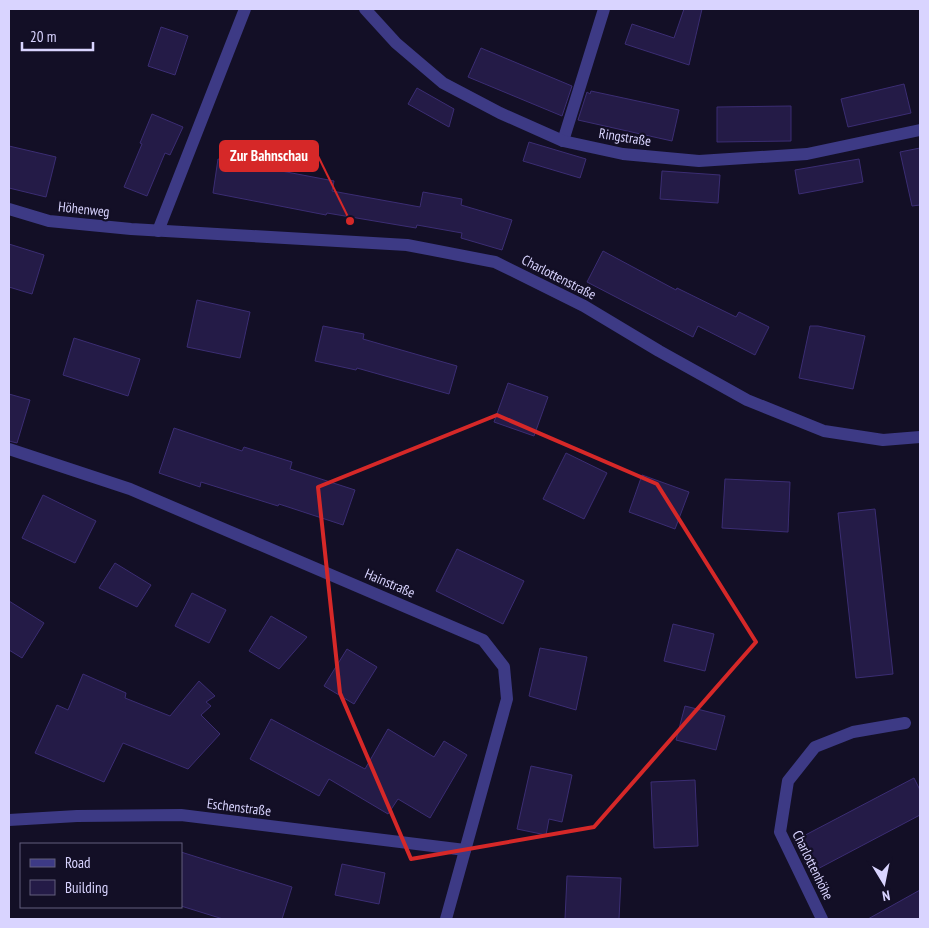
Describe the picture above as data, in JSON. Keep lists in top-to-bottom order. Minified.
{"streets":{"street":["Ringstraße","Höhenweg","Charlottenstraße","Hainstraße","Eschenstraße","Charlottenhöhe"]},"crossings":[["Höhenweg","Charlottenstraße"],["Hainstraße","Eschenstraße"]],"places":["Zur Bahnschau"],"legend":["Road","Building"],"scale_bar":"20 m","north":"bottom"}
